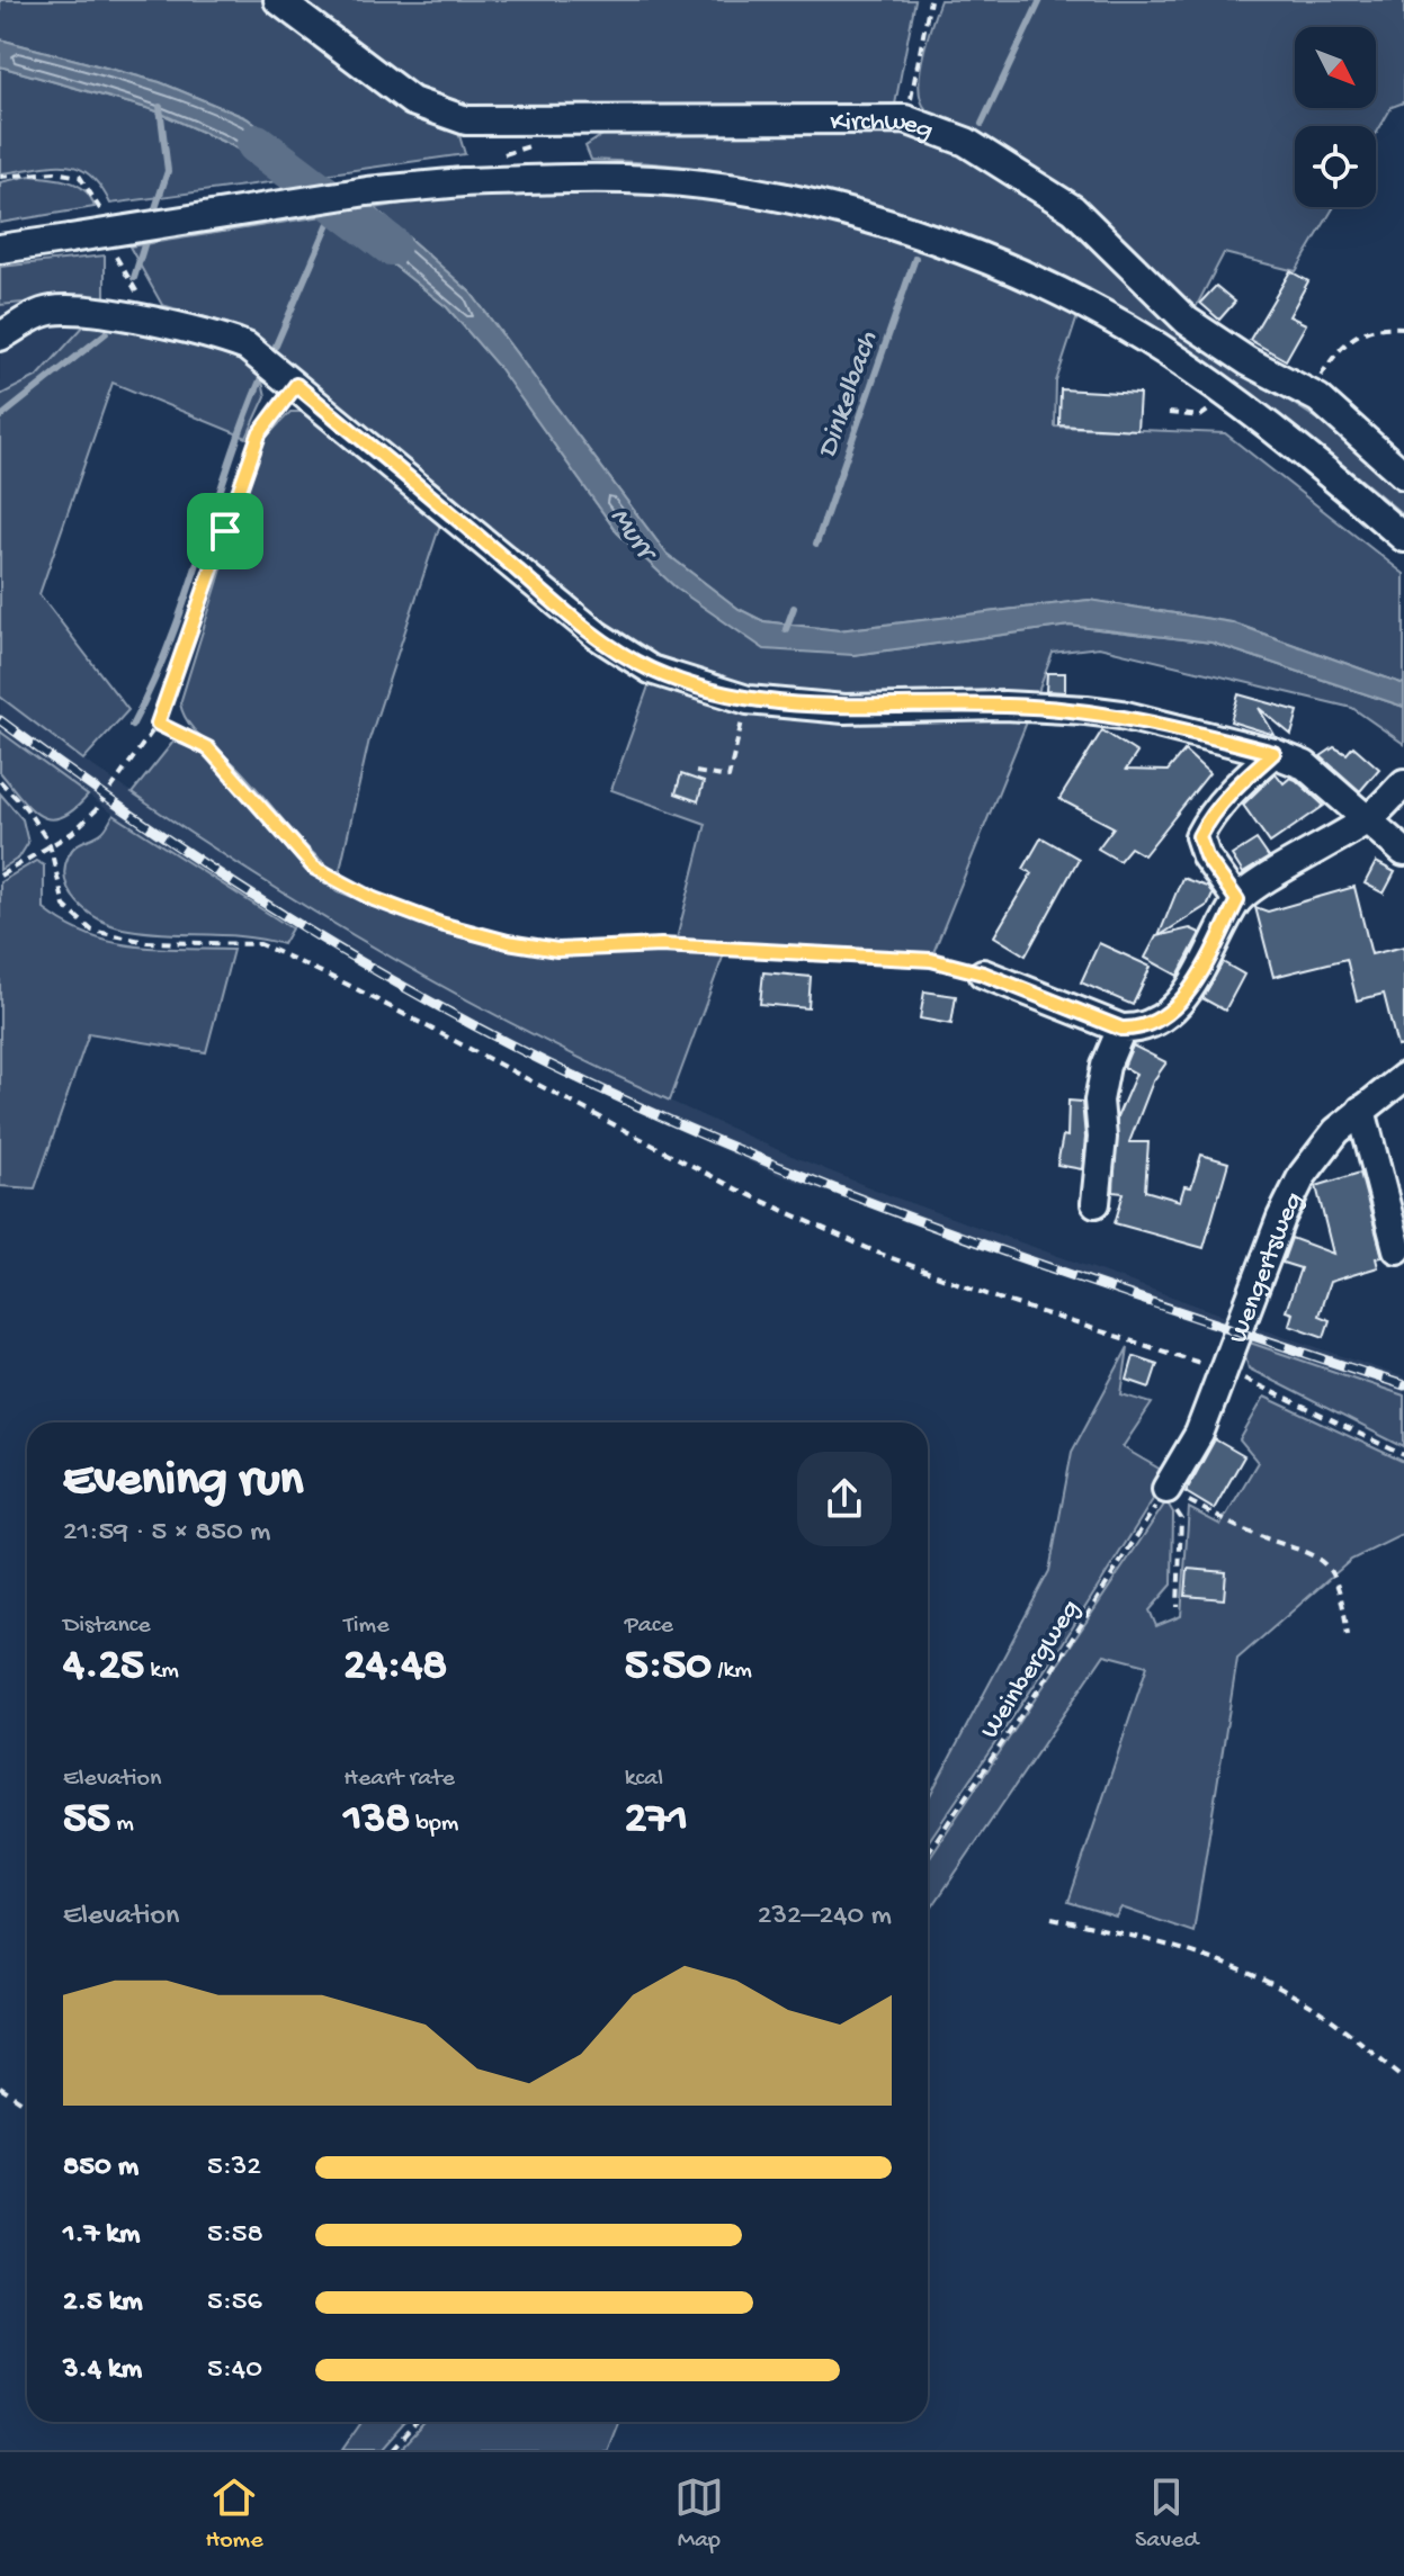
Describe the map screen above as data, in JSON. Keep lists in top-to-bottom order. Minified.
{"streets":{"street":["Kirchweg","Wengertsweg"],"path":["Weinbergweg"]},"crossings":[["Wengertsweg","Weinbergweg"]],"water":["Dinkelbach","Murr"],"north":"bottom right","page":{"heading":["Evening run","21:59 · 5 × 850 m"],"stats":[["Distance","4.25 km"],["Time","24:48"],["Pace","5:50 /km"],["Elevation","55 m"],["Heart rate","138 bpm"],["kcal","271"]],"chart":["Elevation","232–240 m"],"list":[{"name":"850 m","note":"5:32"},{"name":"1.7 km","note":"5:58"},{"name":"2.5 km","note":"5:56"},{"name":"3.4 km","note":"5:40"}],"tabs":["Home","Map","Saved"]}}
